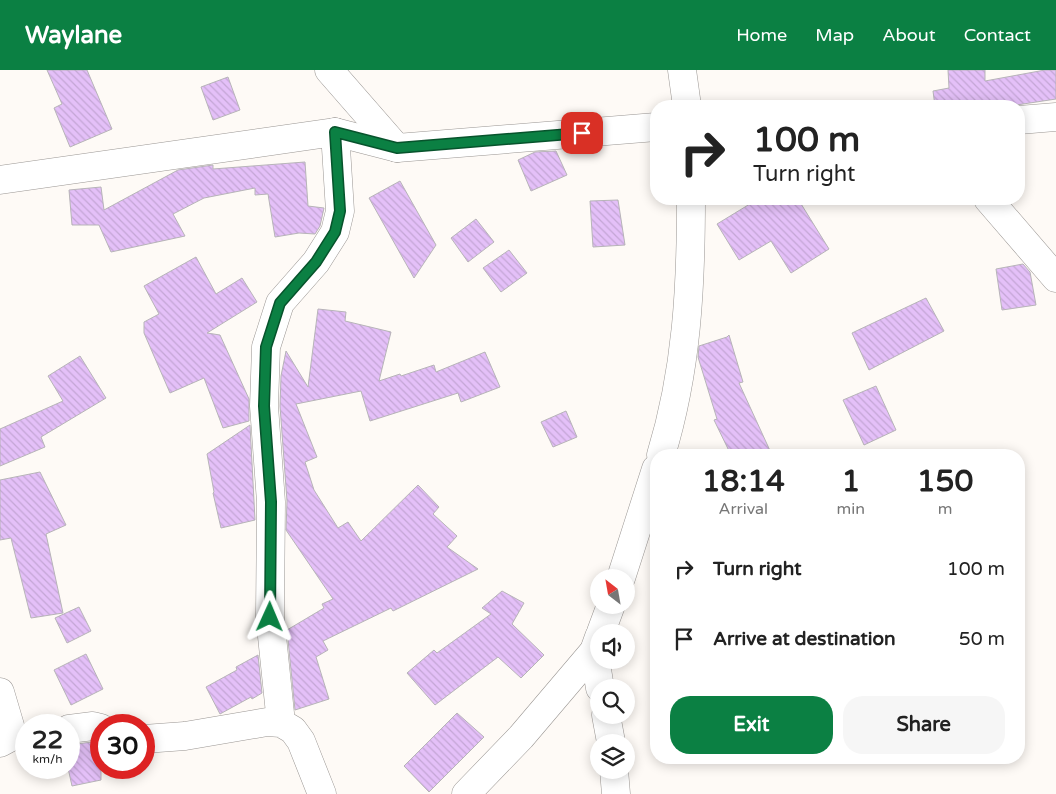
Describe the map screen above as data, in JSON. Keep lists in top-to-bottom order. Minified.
{"north":"top left","page":{"header":"Waylane","nav":["Home","Map","About","Contact"],"turn":["100 m","Turn right"],"eta":["18:14","Arrival","1","min","150","m"],"list":[{"name":"Turn right","value":"100 m"},{"name":"Arrive at destination","value":"50 m"}],"buttons":["Exit","Share"],"speed":"22 km/h","limit":"30"}}
